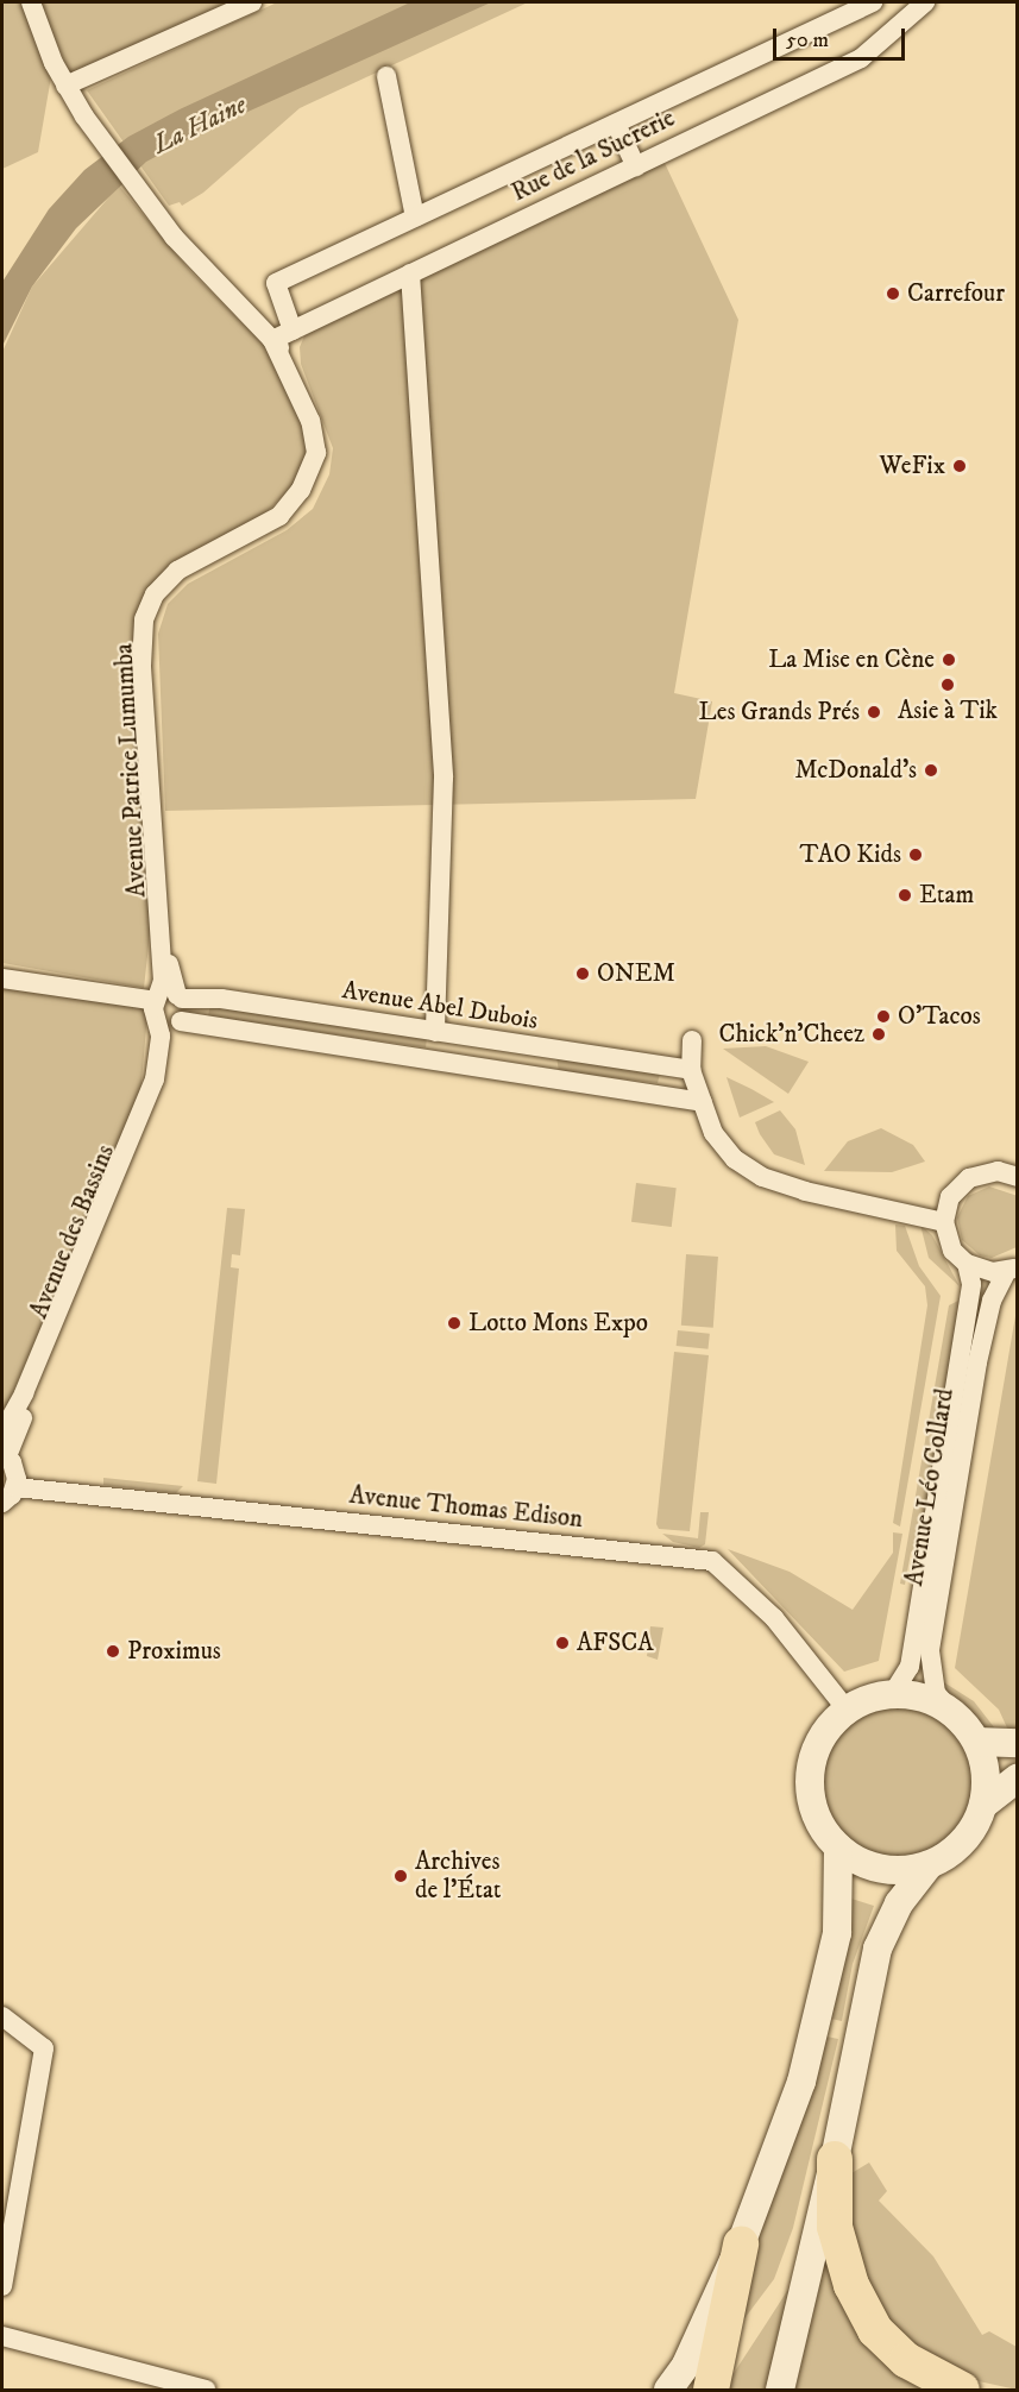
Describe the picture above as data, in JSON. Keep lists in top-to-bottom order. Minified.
{"streets":{"street":["Rue de la Sucrerie","Avenue Patrice Lumumba","Avenue Abel Dubois","Avenue des Bassins","Avenue Léo Collard","Avenue Thomas Edison"]},"crossings":[["Rue de la Sucrerie","Avenue Patrice Lumumba"],["Avenue Patrice Lumumba","Avenue Abel Dubois"],["Avenue Patrice Lumumba","Avenue des Bassins"],["Avenue Abel Dubois","Avenue des Bassins"],["Avenue des Bassins","Avenue Thomas Edison"],["Avenue Léo Collard","Avenue Thomas Edison"]],"water":["La Haine"],"places":["Carrefour","WeFix","La Mise en Cène","Asie à Tik","Les Grands Prés","McDonald's","TAO Kids","Etam","ONEM","O'Tacos","Chick'n'Cheez","Lotto Mons Expo","AFSCA","Proximus","Archives de l'État"],"scale_bar":"50 m"}
